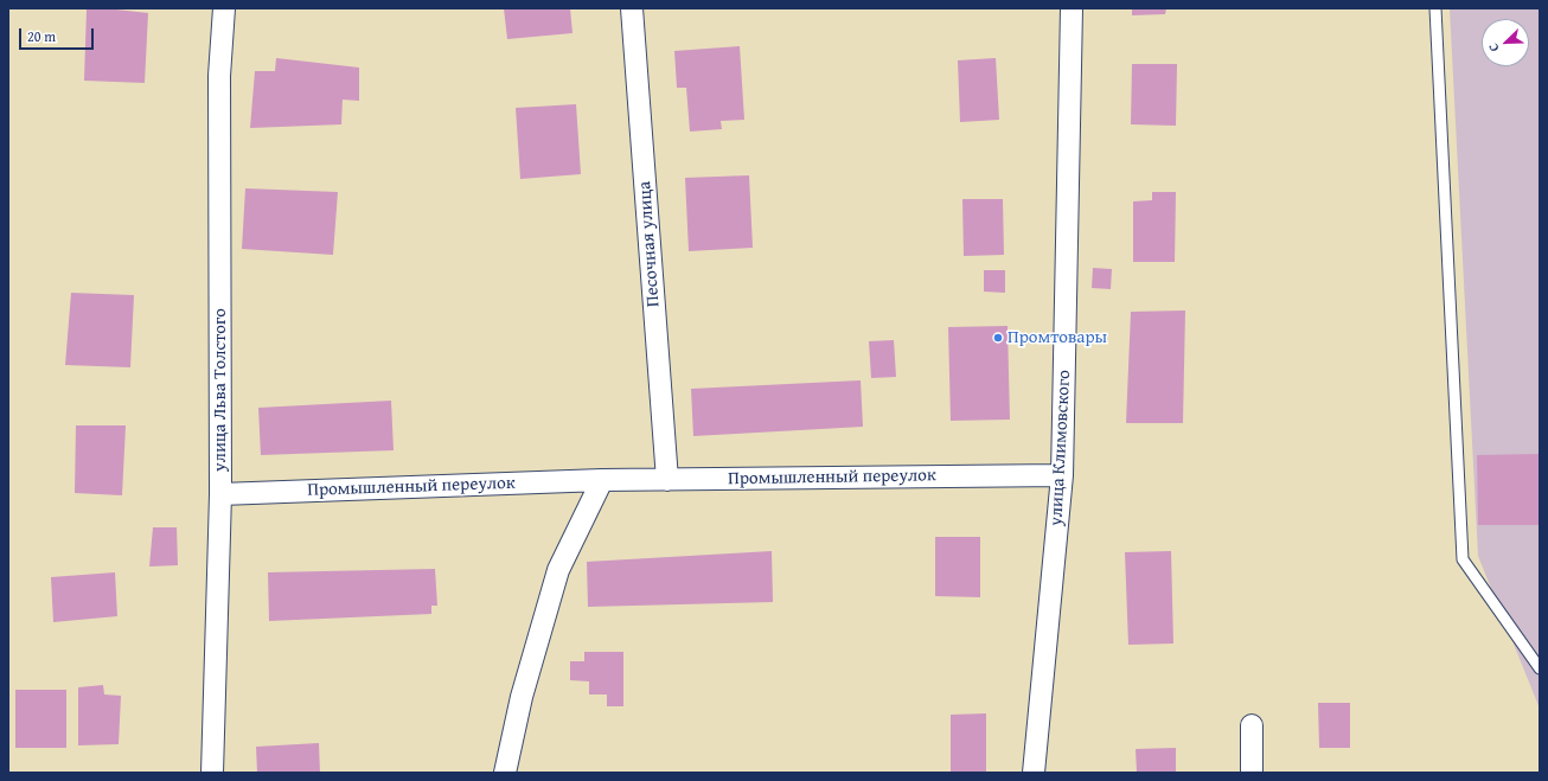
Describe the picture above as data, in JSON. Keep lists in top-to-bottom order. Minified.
{"streets":{"street":["Песочная улица","улица Льва Толстого","улица Климовского","Промышленный переулок"]},"crossings":[["Песочная улица","Промышленный переулок"],["улица Льва Толстого","Промышленный переулок"],["улица Климовского","Промышленный переулок"]],"places":["Промтовары"],"scale_bar":"20 m","north":"bottom left"}
